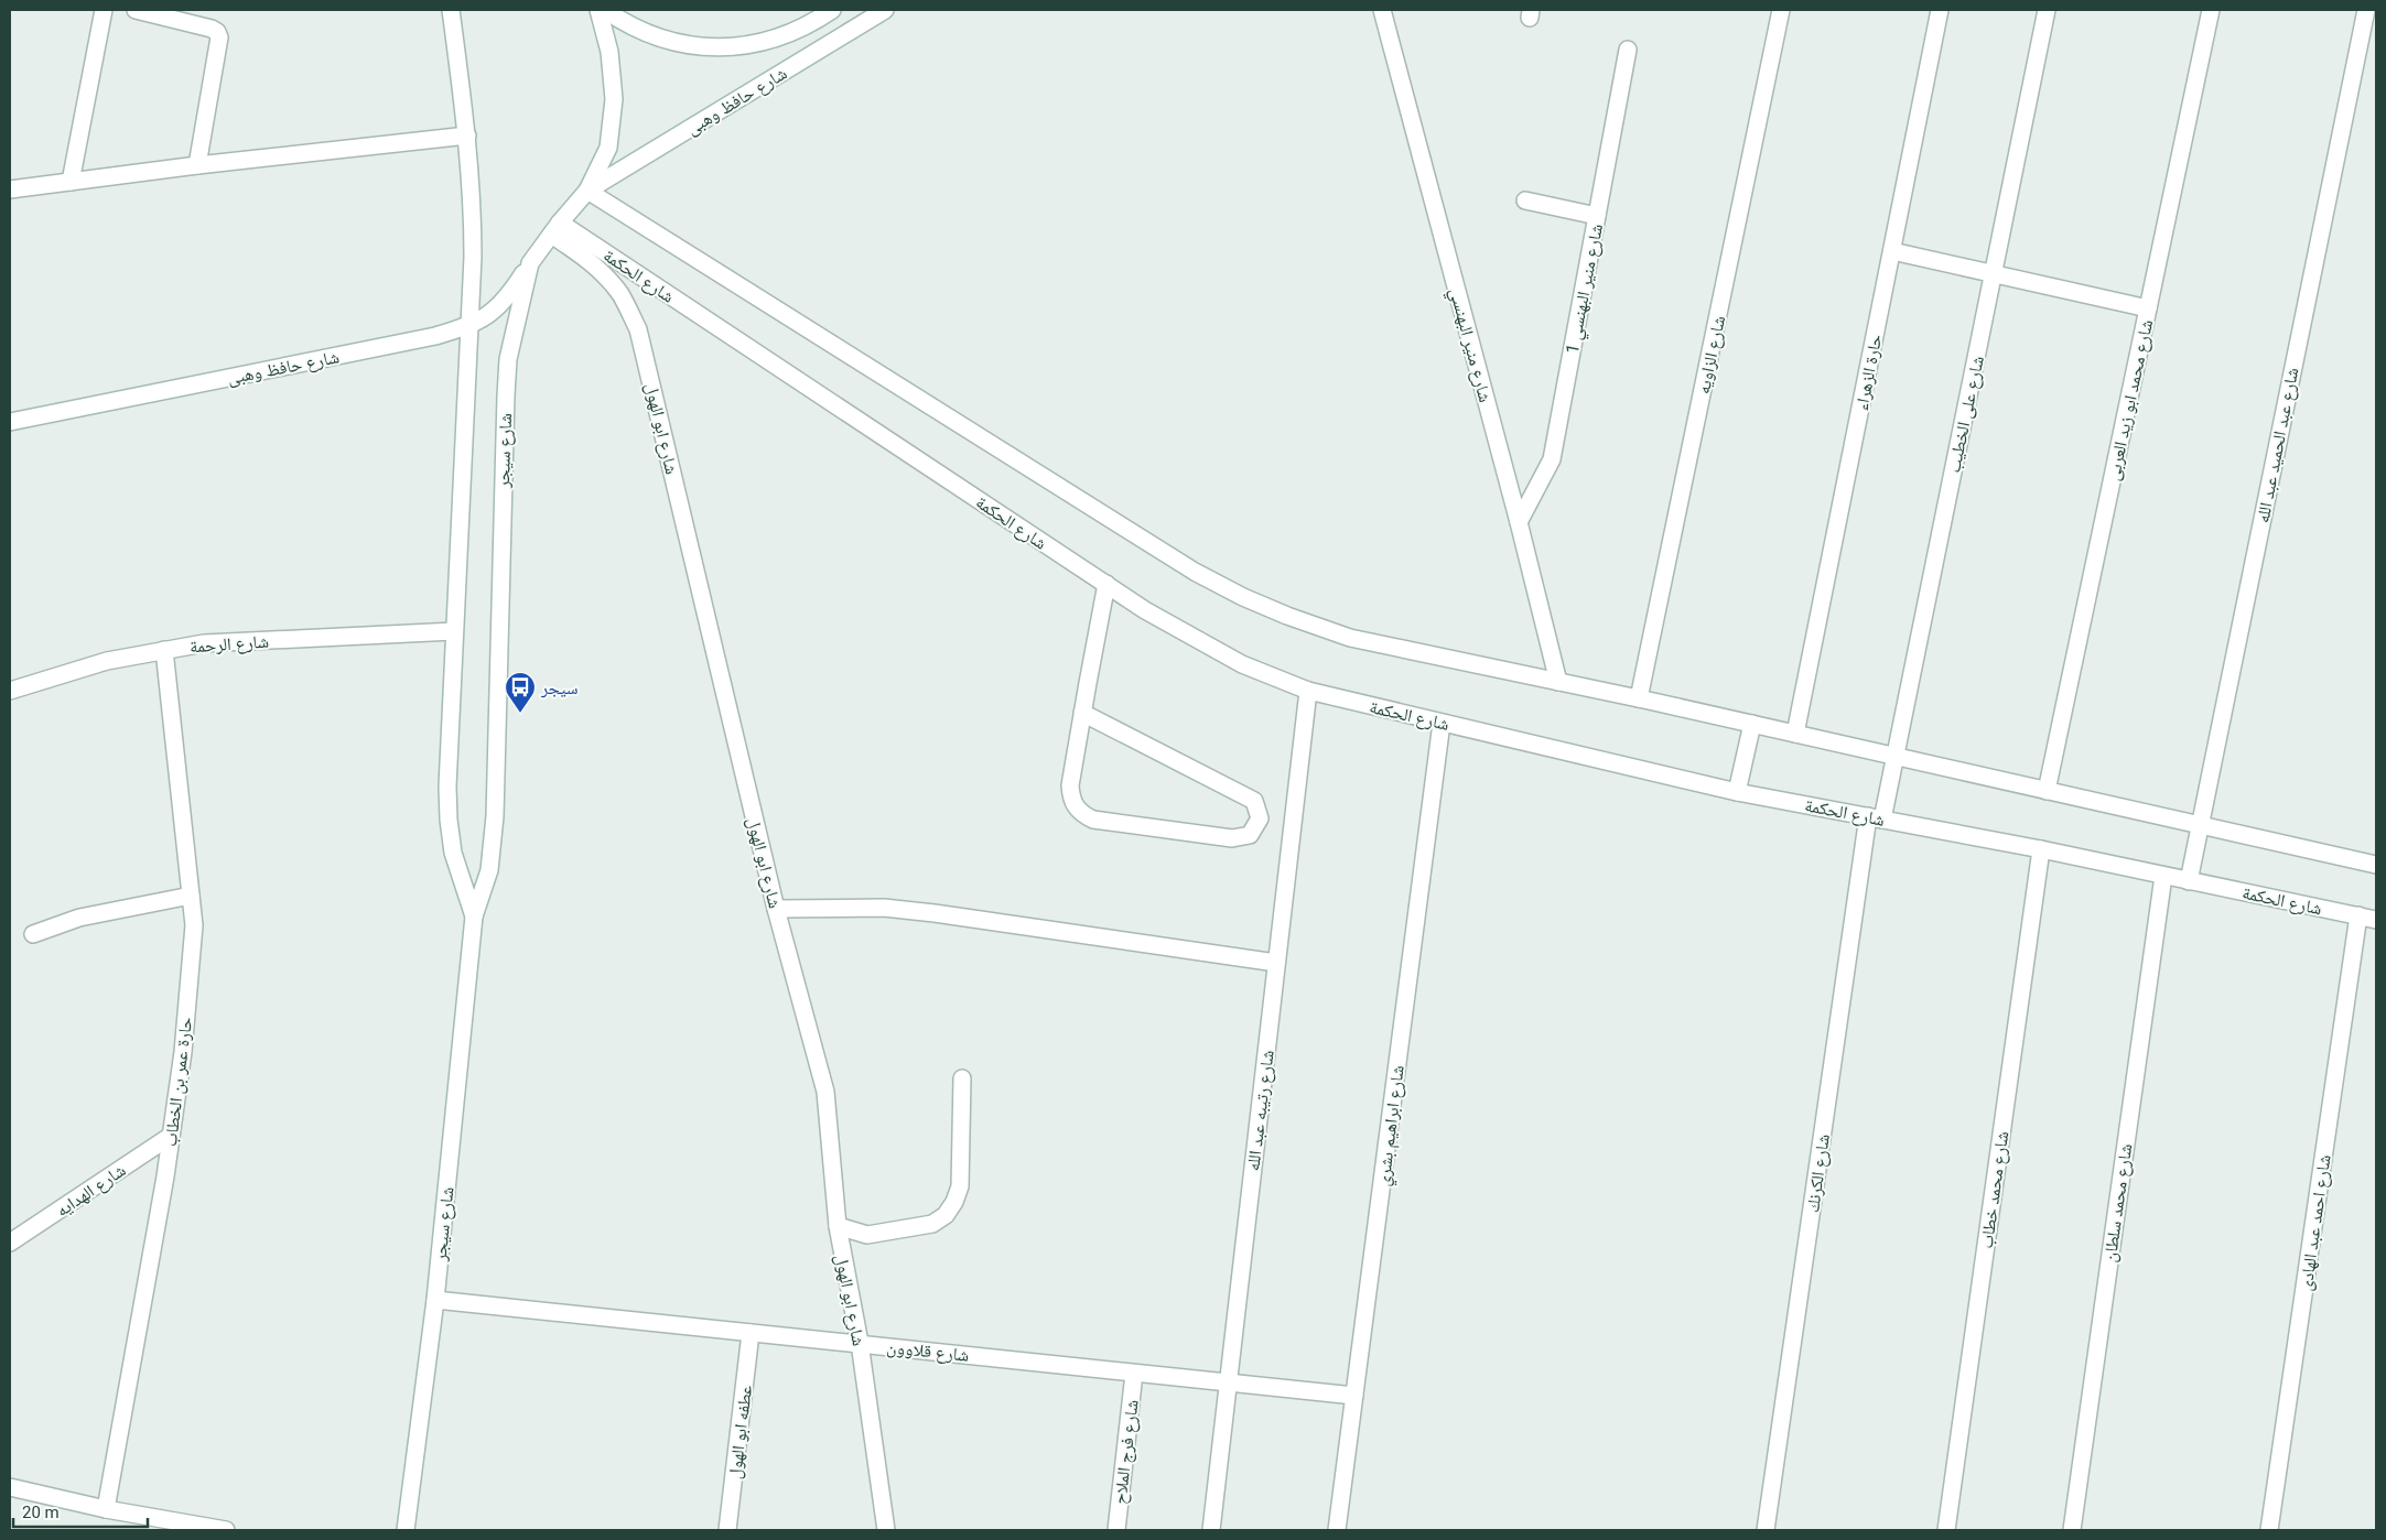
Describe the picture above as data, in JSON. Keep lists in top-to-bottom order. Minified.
{"streets":{"street":["شارع حافظ وهبى","شارع الحكمة","شارع منير البهنسي 1","شارع منير البهنسي","شارع الزاويه","حارة الزهراء","شارع محمد ابو زيد العربى","شارع على الخطيب","شارع ابو الهول","شارع عبد الحميد عبد الله","شارع سيجر","شارع الرحمة","حارة عمر بن الخطاب","شارع رتيبه عبد الله","شارع ابراهيم بشري","شارع الكرنك","شارع الهدايه","شارع محمد خطاب","شارع محمد سلطان","شارع احمد عبد الهادى","شارع قلاوون","عطفه ابو الهول","شارع فرج الملاح"]},"crossings":[["شارع حافظ وهبى","شارع سيجر"],["شارع الحكمة","شارع على الخطيب"],["شارع الحكمة","شارع ابو الهول"],["شارع الحكمة","شارع عبد الحميد عبد الله"],["شارع الحكمة","شارع سيجر"],["شارع الحكمة","شارع رتيبه عبد الله"],["شارع الحكمة","شارع ابراهيم بشري"],["شارع الحكمة","شارع الكرنك"],["شارع الحكمة","شارع محمد خطاب"],["شارع الحكمة","شارع محمد سلطان"],["شارع الحكمة","شارع احمد عبد الهادى"],["شارع منير البهنسي 1","شارع منير البهنسي"],["شارع على الخطيب","شارع الكرنك"],["شارع ابو الهول","شارع سيجر"],["شارع ابو الهول","شارع قلاوون"],["شارع سيجر","شارع الرحمة"],["شارع سيجر","شارع قلاوون"],["شارع الرحمة","حارة عمر بن الخطاب"],["حارة عمر بن الخطاب","شارع الهدايه"],["شارع رتيبه عبد الله","شارع قلاوون"],["شارع ابراهيم بشري","شارع قلاوون"],["شارع قلاوون","عطفه ابو الهول"],["شارع قلاوون","شارع فرج الملاح"]],"places":{"bus stop":["سيجر"]},"scale_bar":"20 m"}
